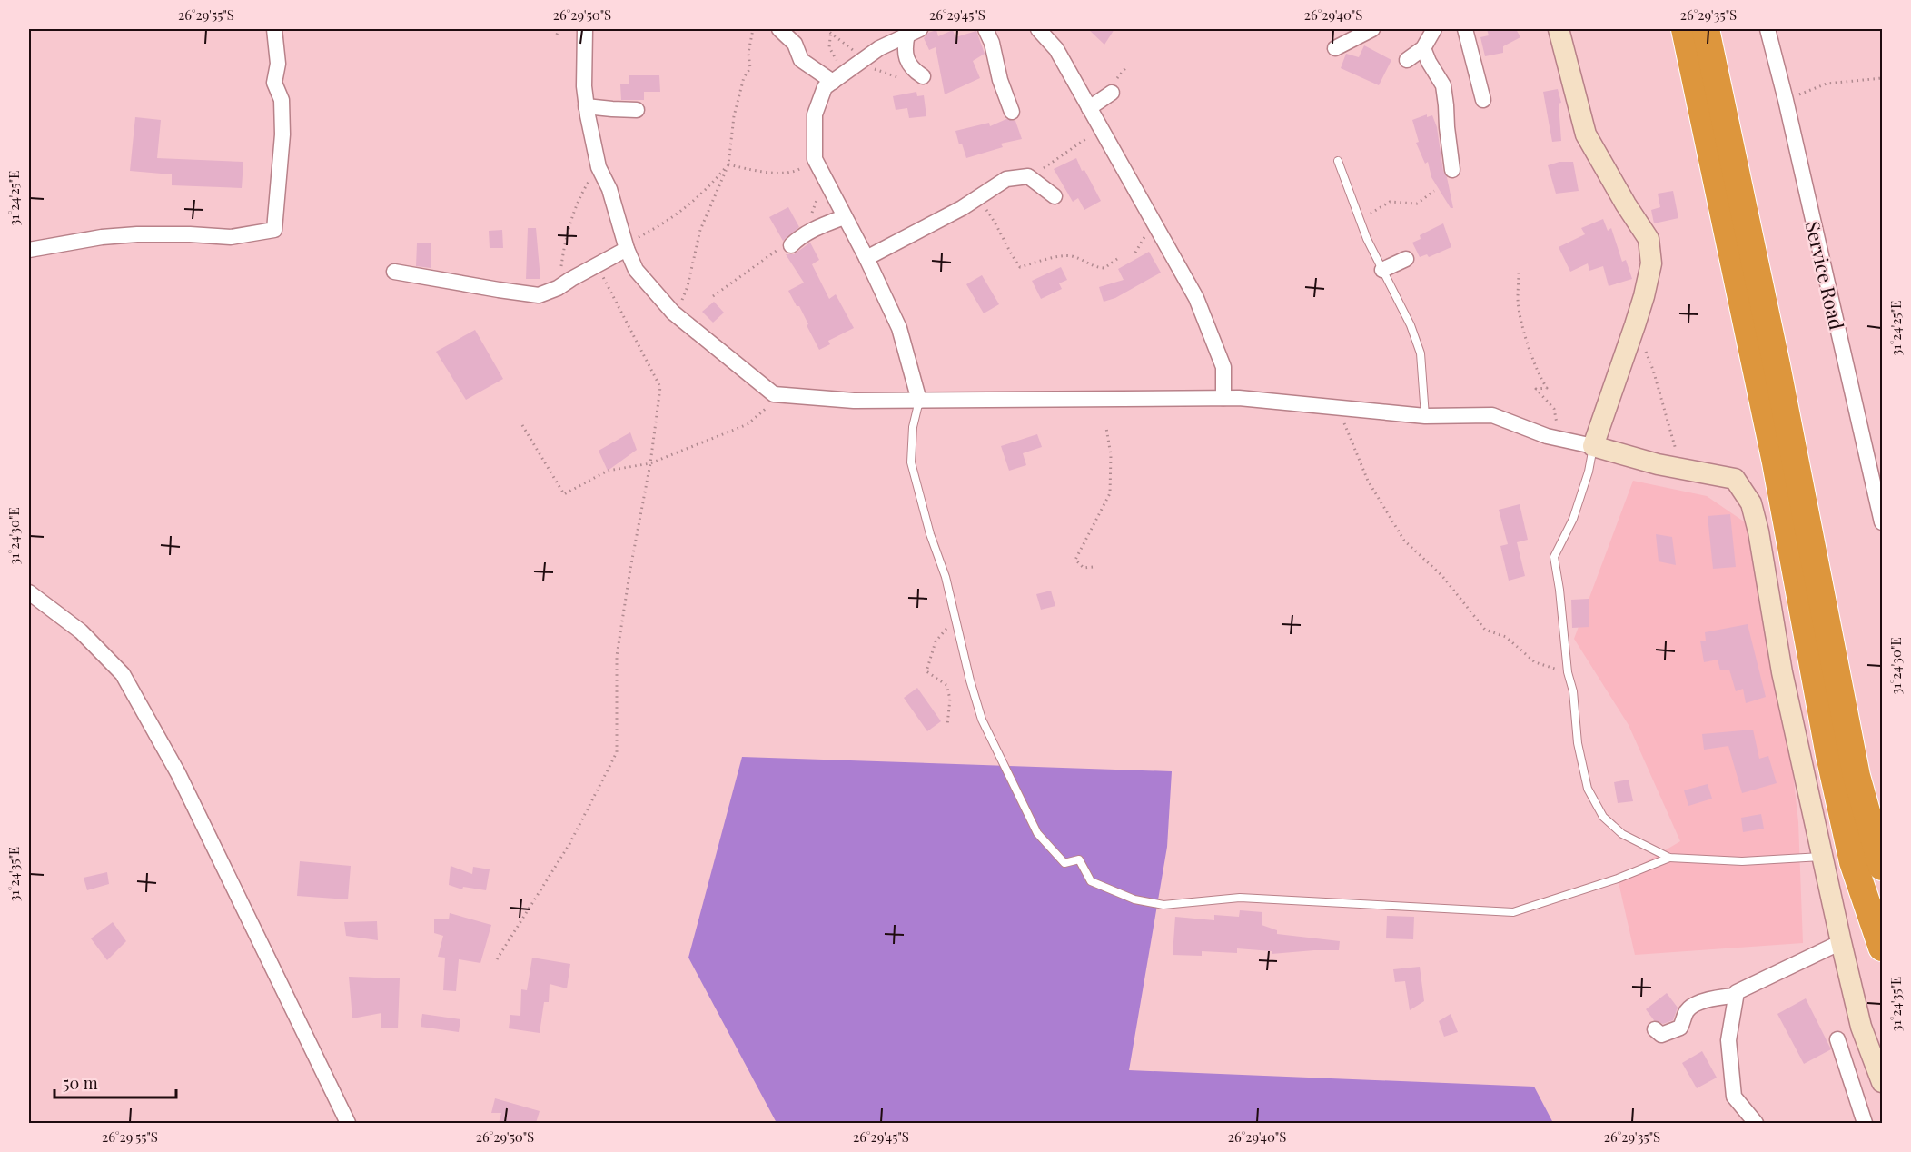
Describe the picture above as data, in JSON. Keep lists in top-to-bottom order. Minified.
{"streets":{"street":["Service Road"]},"scale_bar":"50 m","coordinates":["26°29'55\"S","26°29'50\"S","26°29'45\"S","26°29'40\"S","26°29'35\"S","31°24'25\"E","31°24'30\"E","31°24'35\"E"]}
